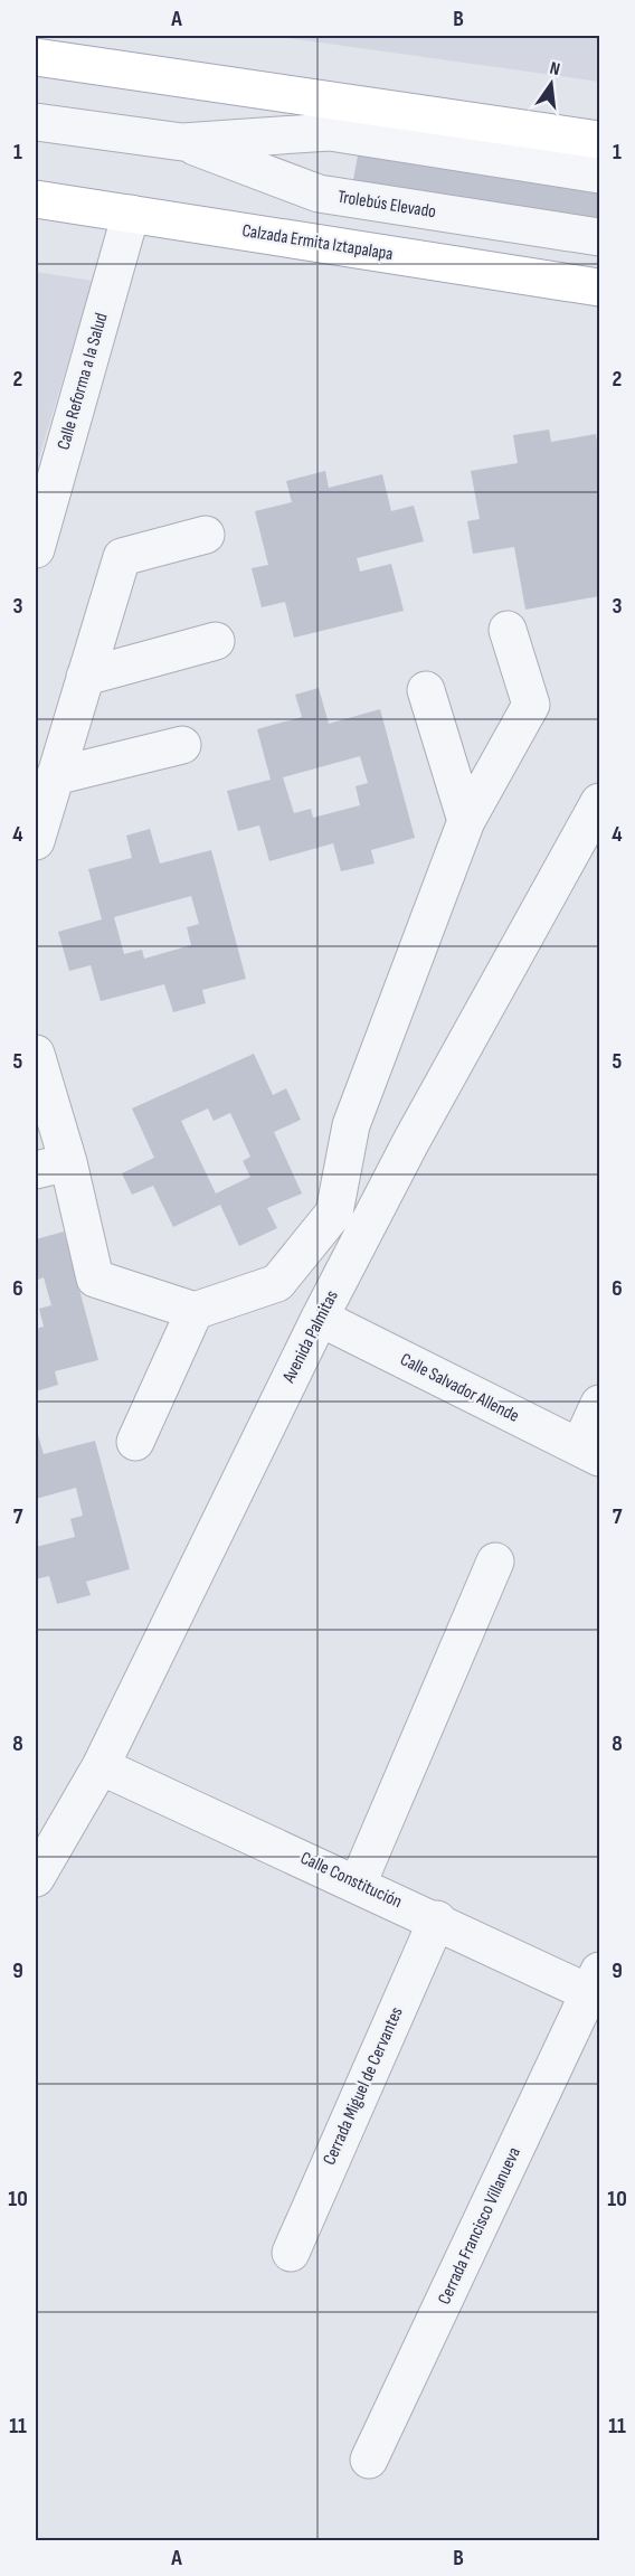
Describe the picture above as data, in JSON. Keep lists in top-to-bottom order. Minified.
{"streets":{"main road":["Calzada Ermita Iztapalapa"],"street":["Trolebús Elevado","Calle Reforma a la Salud","Avenida Palmitas","Calle Salvador Allende","Calle Constitución","Cerrada Miguel de Cervantes","Cerrada Francisco Villanueva"]},"crossings":[["Calzada Ermita Iztapalapa","Calle Reforma a la Salud"],["Avenida Palmitas","Calle Salvador Allende"],["Avenida Palmitas","Calle Constitución"],["Calle Constitución","Cerrada Miguel de Cervantes"],["Calle Constitución","Cerrada Francisco Villanueva"]],"north":"top","grid":{"columns":["A","B"],"rows":["1","2","3","4","5","6","7","8","9","10","11"]}}
